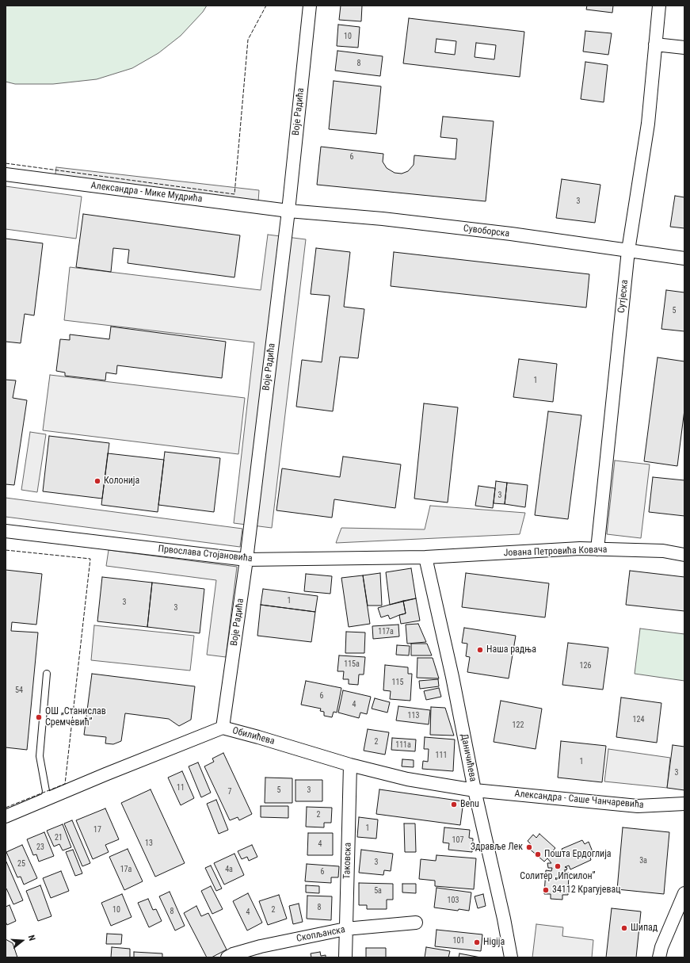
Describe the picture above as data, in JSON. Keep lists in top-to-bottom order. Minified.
{"streets":{"street":["Воје Радића","Александра - Мике Мудрића","Сувоборска","Сутјеска","Јована Петровића Ковача","Првослава Стојановића","Обилићева","Даничићева","Александра - Саше Чанчаревића","Таковска","Скопљанска"]},"crossings":[["Воје Радића","Александра - Мике Мудрића"],["Воје Радића","Сувоборска"],["Воје Радића","Првослава Стојановића"],["Воје Радића","Обилићева"],["Александра - Мике Мудрића","Сувоборска"],["Сувоборска","Сутјеска"],["Сутјеска","Јована Петровића Ковача"],["Јована Петровића Ковача","Првослава Стојановића"],["Јована Петровића Ковача","Даничићева"],["Првослава Стојановића","Даничићева"],["Обилићева","Даничићева"],["Обилићева","Александра - Саше Чанчаревића"],["Обилићева","Таковска"],["Даничићева","Александра - Саше Чанчаревића"],["Таковска","Скопљанска"]],"places":["Колонија","Наша радња","ОШ „Станислав Сремчевић”","Benu","Здравље Лек","Пошта Ердоглија","Солитер „Ипсилон”","34112 Крагујевац","Шипад","Higija"],"house_numbers":["10","8","6","3","5","1","3","1","3","3","117a","115a","126","115","54","6","4","113","124","122","2","111a","111","1","3","11","5","3","7","2","1","17","21","107","13","4","23","3a","3","25","17a","4a","6","5a","103","8","10","2","8","4","101"],"north":"right"}
